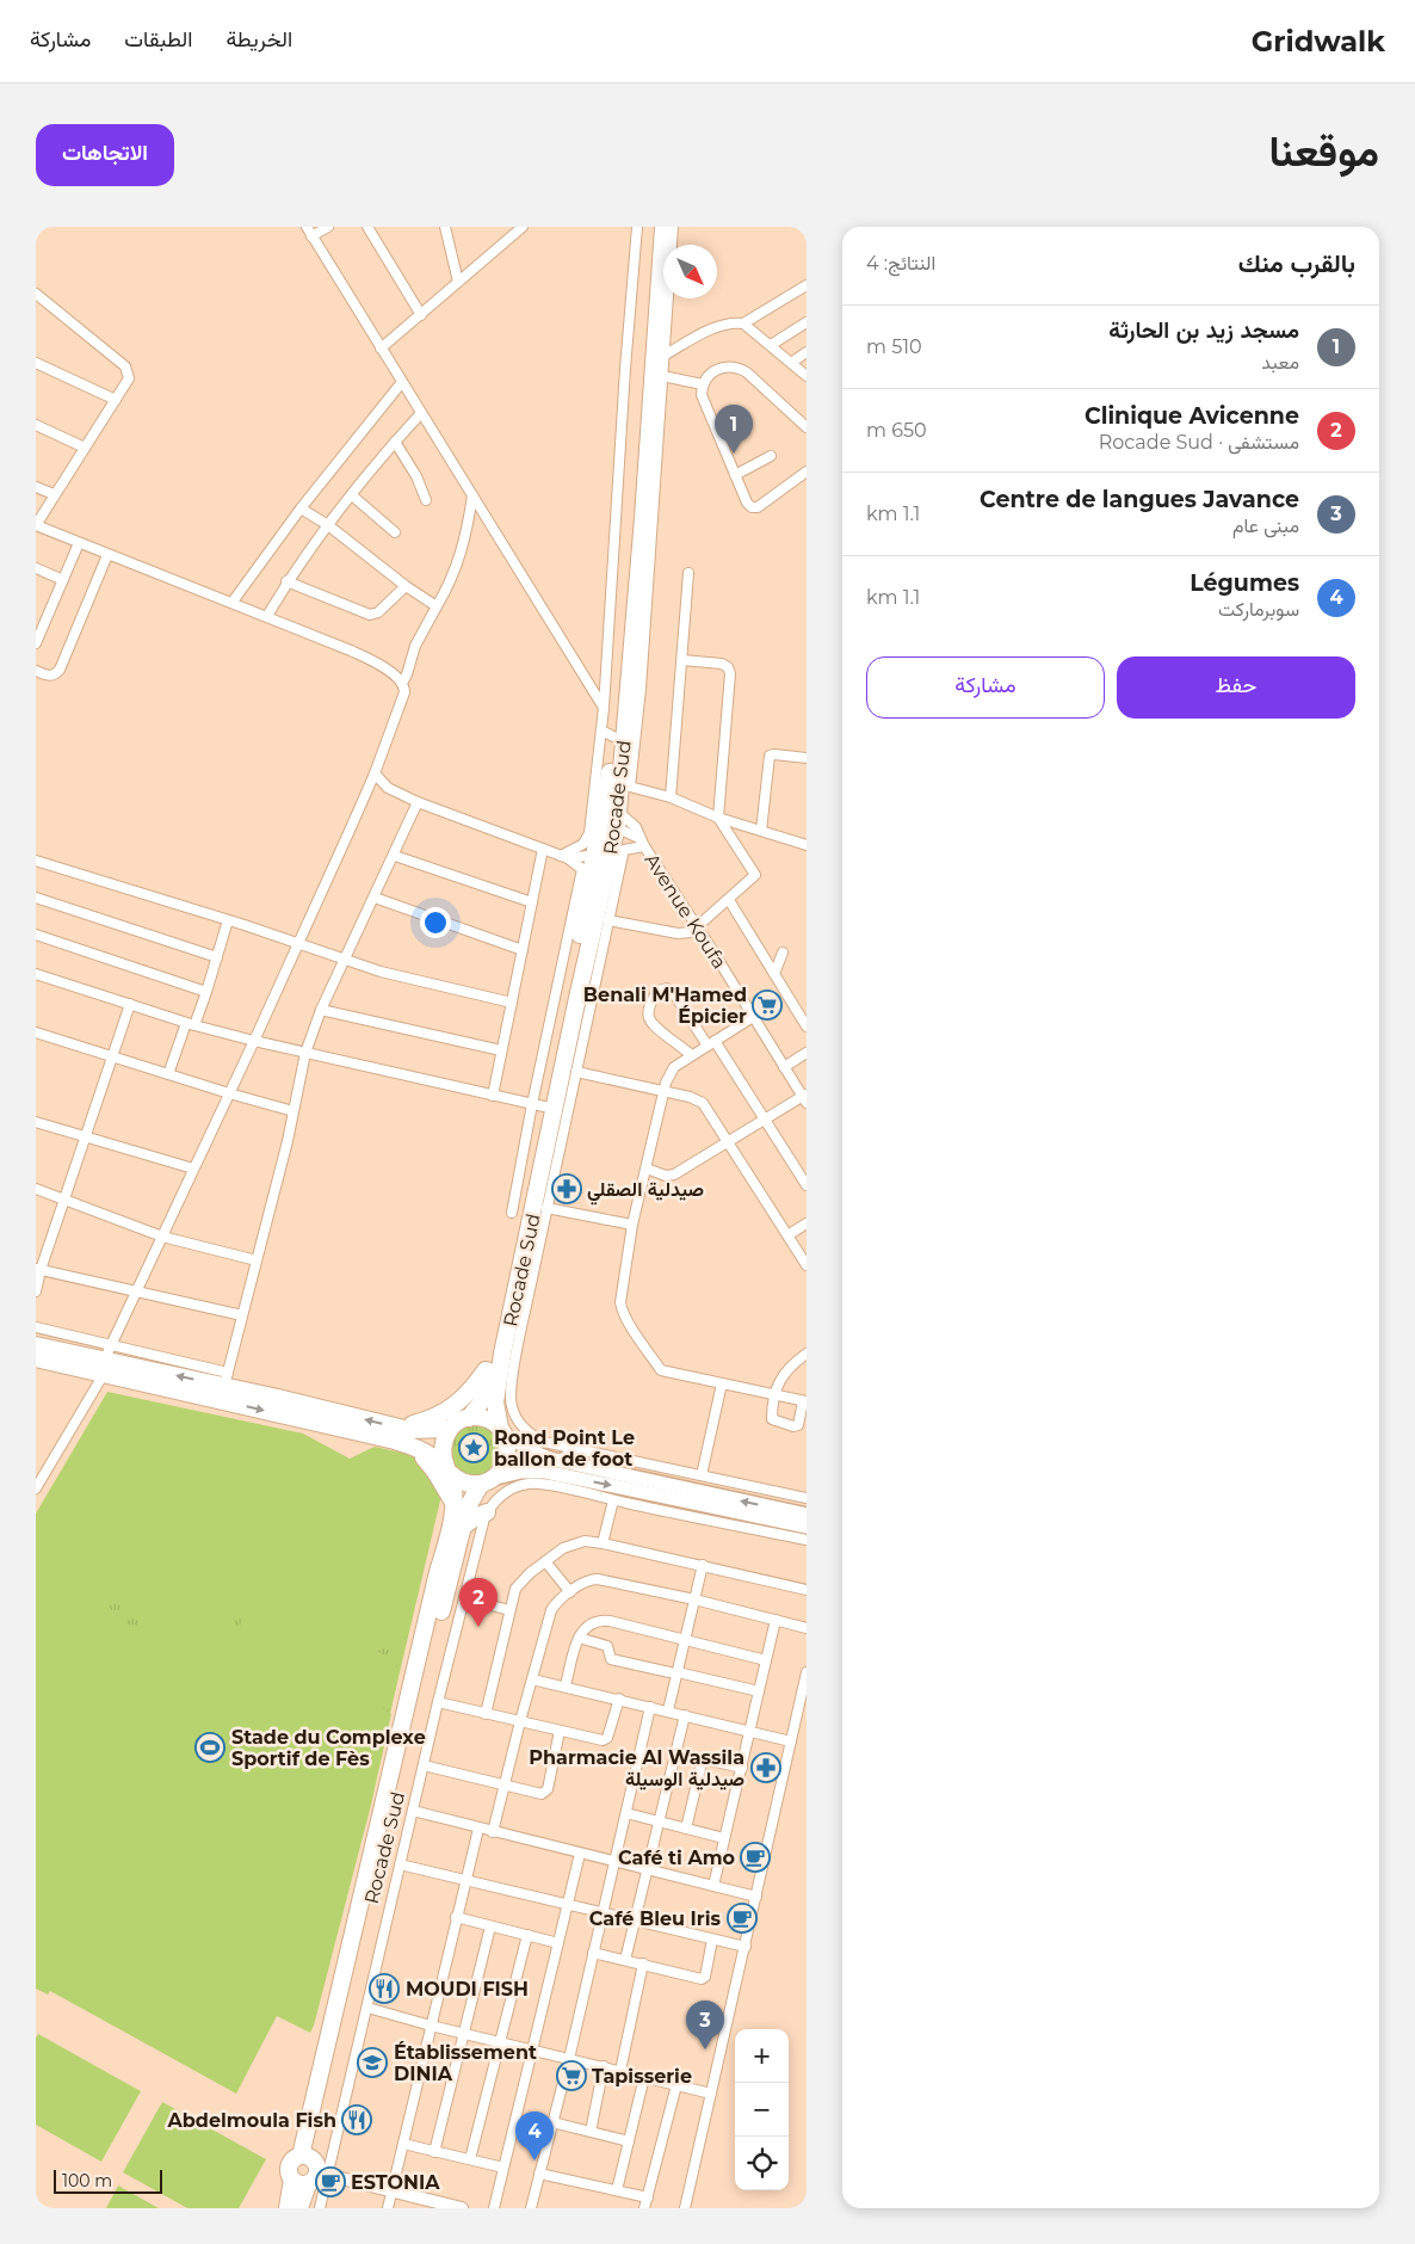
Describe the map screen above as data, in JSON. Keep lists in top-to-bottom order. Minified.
{"streets":{"highway":["Rocade Sud"],"street":["Avenue Koufa"]},"crossings":[["Rocade Sud","Avenue Koufa"]],"places":{"supermarket":["Benali M'Hamed Épicier","Tapisserie"],"pharmacy":["صيدلية الصقلي","Pharmacie Al Wassila صيدلية الوسيلة"],"place":["Rond Point Le ballon de foot"],"sports":["Stade du Complexe Sportif de Fès"],"cafe":["Café ti Amo","Café Bleu Iris","ESTONIA"],"restaurant":["MOUDI FISH","Abdelmoula Fish"],"school or university":["Établissement DINIA"]},"scale_bar":"100 m","north":"bottom right","page":{"header":"Gridwalk","nav":["الخريطة","الطبقات","مشاركة"],"title":"موقعنا","buttons":["الاتجاهات",["حفظ","مشاركة"]],"heading":["بالقرب منك","النتائج: 4"],"list":[{"mark":"1","name":"مسجد زيد بن الحارثة","note":"معبد","value":"510 m"},{"mark":"2","name":"Clinique Avicenne","note":"مستشفى · Rocade Sud","value":"650 m"},{"mark":"3","name":"Centre de langues Javance","note":"مبنى عام","value":"1.1 km"},{"mark":"4","name":"Légumes","note":"سوبرماركت","value":"1.1 km"}],"pins":["1","2","3","4"],"map_buttons":["+","−"],"scale":"100 m"}}
